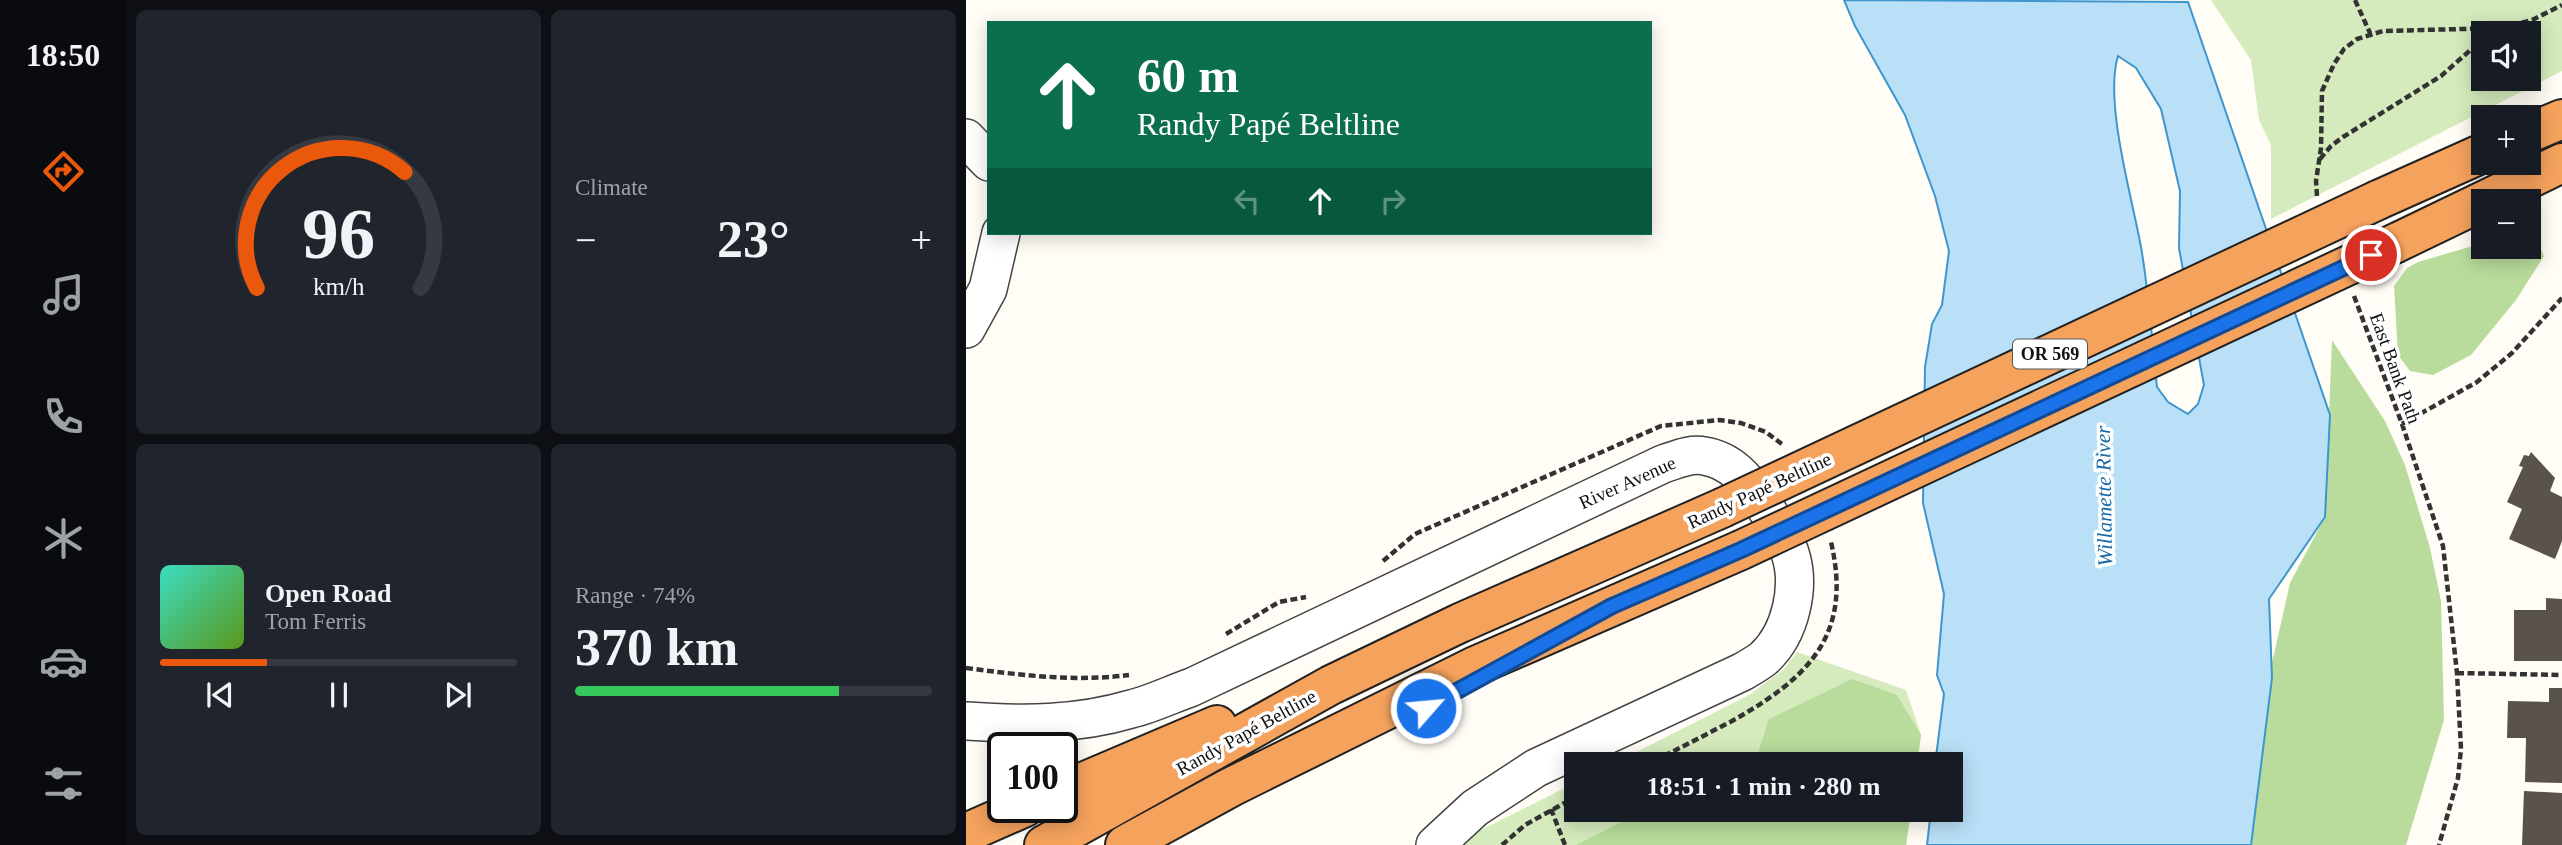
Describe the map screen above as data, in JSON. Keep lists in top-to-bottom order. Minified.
{"streets":{"highway":["OR 569","Randy Papé Beltline"],"street":["River Avenue"],"path":["East Bank Path"]},"water":["Willamette River"],"page":{"tabs":"18:50","tile":["Climate",["Range · 74%","370 km"]],"map_buttons":["+","−"],"turn":["60 m","Randy Papé Beltline"],"heat":["−","23°","+"],"song":["Open Road","Tom Ferris"],"limit":"100","trip":"18:51 · 1 min · 280 m","gauge":["96","km/h"]}}
